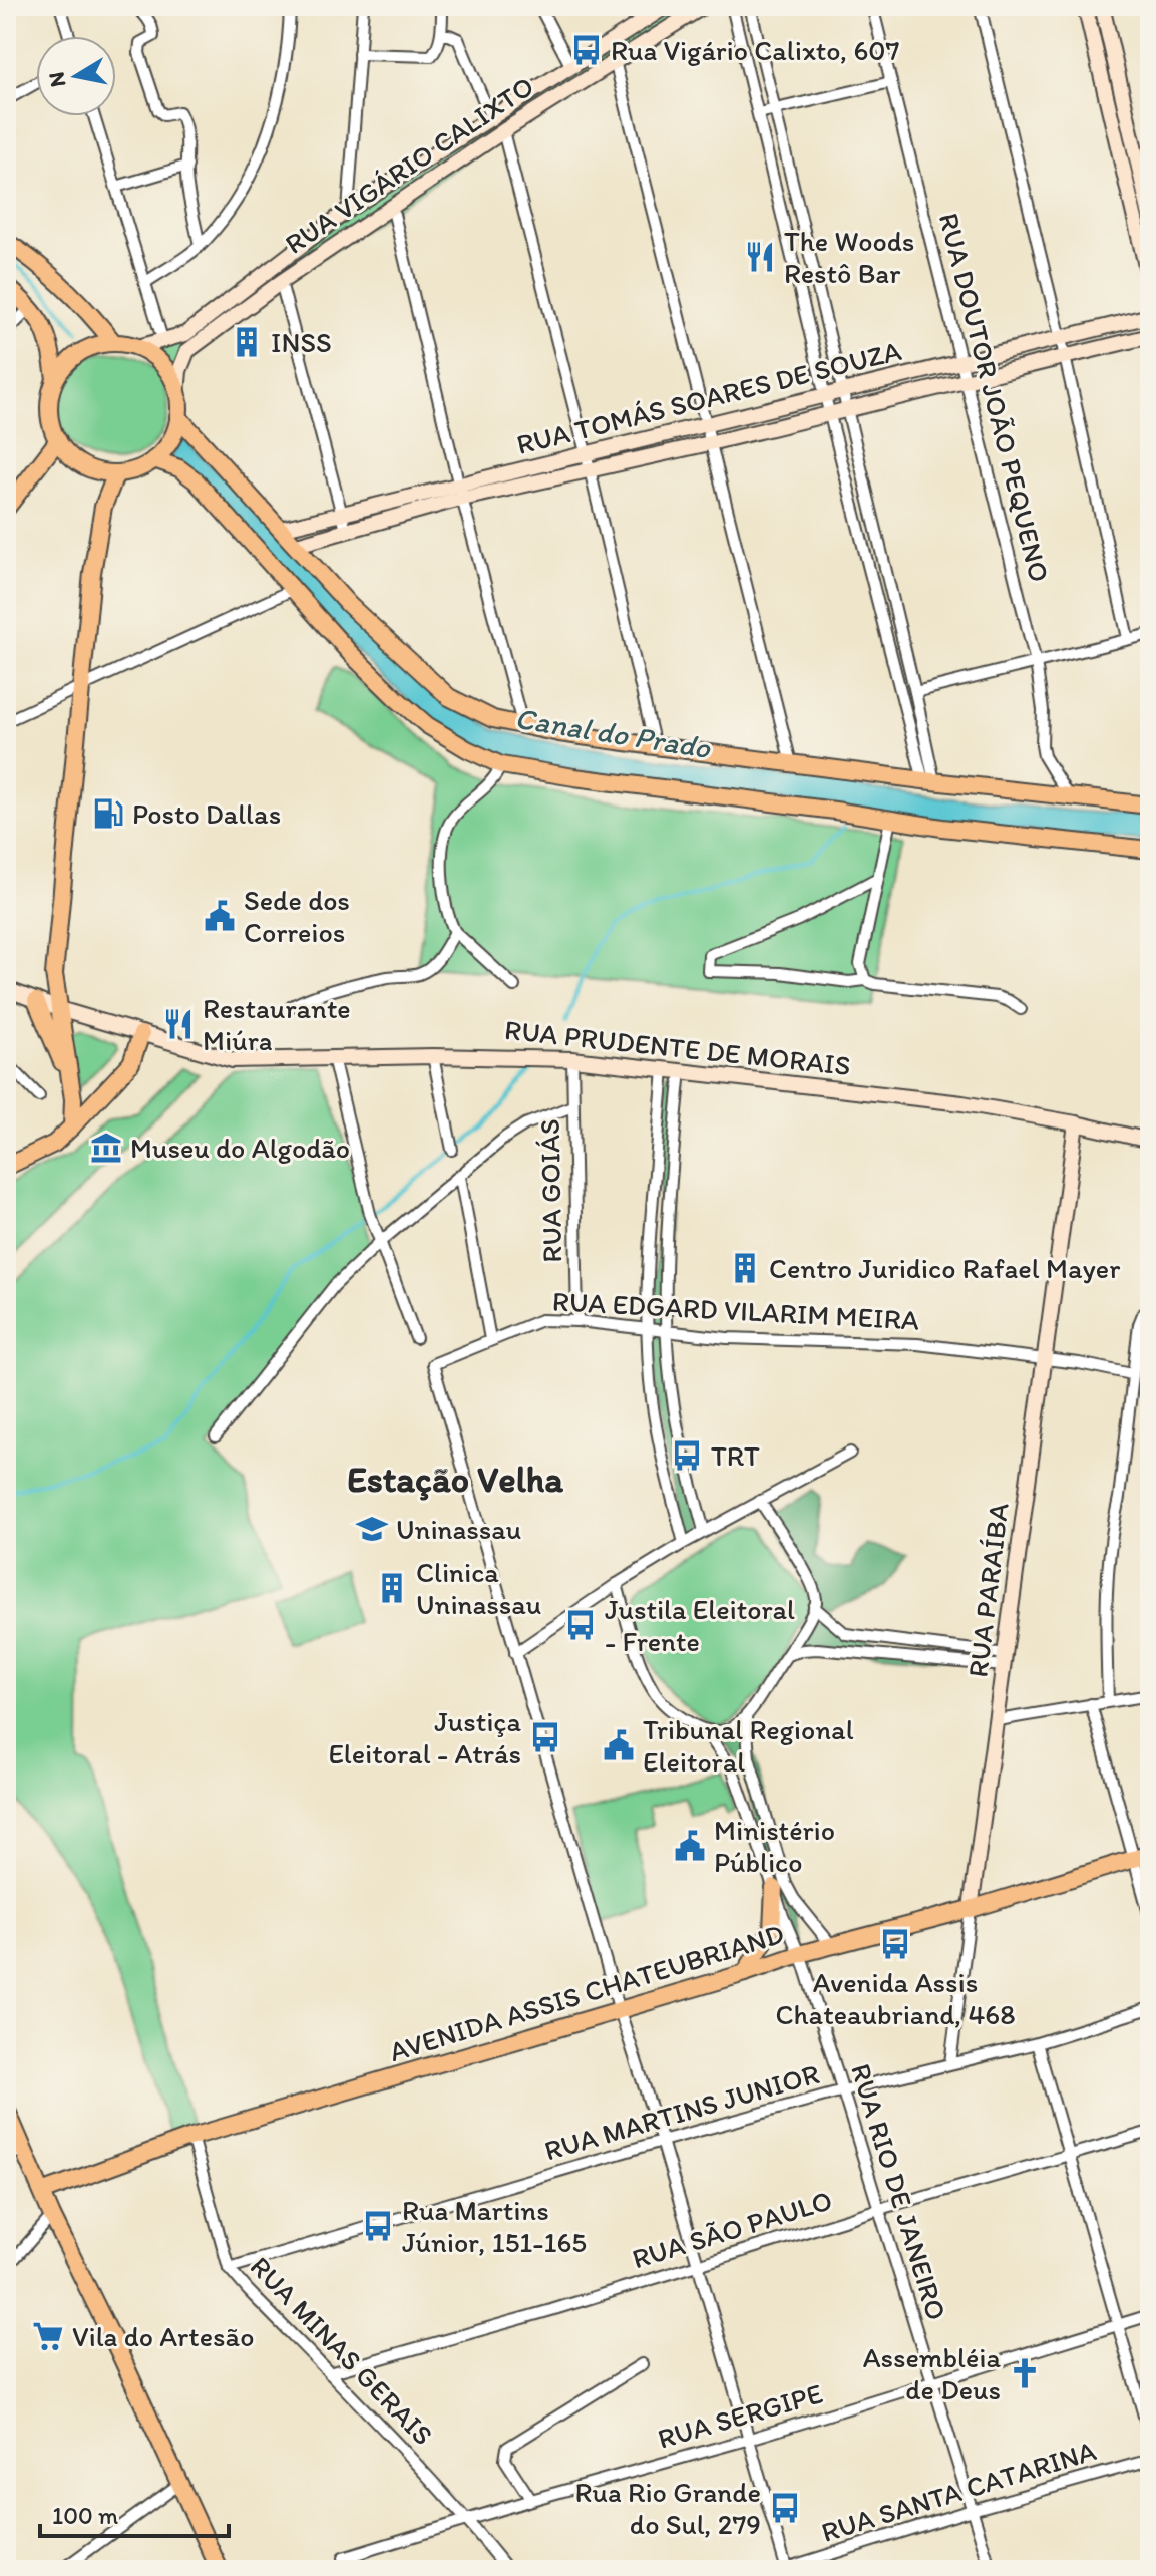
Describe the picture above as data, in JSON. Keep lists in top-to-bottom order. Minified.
{"streets":{"main road":["AVENIDA ASSIS CHATEUBRIAND"],"street":["RUA VIGÁRIO CALIXTO","RUA TOMÁS SOARES DE SOUZA","RUA DOUTOR JOÃO PEQUENO","RUA PRUDENTE DE MORAIS","RUA GOIÁS","RUA EDGARD VILARIM MEIRA","RUA PARAÍBA","RUA MARTINS JUNIOR","RUA RIO DE JANEIRO","RUA SÃO PAULO","RUA MINAS GERAIS","RUA SERGIPE","RUA SANTA CATARINA"]},"crossings":[["RUA TOMÁS SOARES DE SOUZA","RUA DOUTOR JOÃO PEQUENO"],["RUA PRUDENTE DE MORAIS","RUA GOIÁS"],["RUA PRUDENTE DE MORAIS","RUA PARAÍBA"],["RUA GOIÁS","RUA EDGARD VILARIM MEIRA"],["RUA EDGARD VILARIM MEIRA","RUA PARAÍBA"],["RUA PARAÍBA","AVENIDA ASSIS CHATEUBRIAND"],["RUA PARAÍBA","RUA MARTINS JUNIOR"],["AVENIDA ASSIS CHATEUBRIAND","RUA RIO DE JANEIRO"],["AVENIDA ASSIS CHATEUBRIAND","RUA MINAS GERAIS"],["RUA MARTINS JUNIOR","RUA RIO DE JANEIRO"],["RUA MARTINS JUNIOR","RUA MINAS GERAIS"],["RUA RIO DE JANEIRO","RUA SÃO PAULO"],["RUA RIO DE JANEIRO","RUA SERGIPE"],["RUA RIO DE JANEIRO","RUA SANTA CATARINA"],["RUA SÃO PAULO","RUA MINAS GERAIS"],["RUA MINAS GERAIS","RUA SERGIPE"]],"districts":["Estação Velha"],"water":["Canal do Prado"],"places":{"bus stop":["Rua Vigário Calixto, 607","TRT","Justila Eleitoral - Frente","Justiça Eleitoral - Atrás","Avenida Assis Chateaubriand, 468","Rua Martins Júnior, 151-165","Rua Rio Grande do Sul, 279"],"restaurant":["The Woods Restô Bar","Restaurante Miúra"],"building":["INSS","Centro Juridico Rafael Mayer","Clinica Uninassau"],"fuel station":["Posto Dallas"],"public building":["Sede dos Correios","Tribunal Regional Eleitoral","Ministério Público"],"museum":["Museu do Algodão"],"school or university":["Uninassau"],"supermarket":["Vila do Artesão"],"church":["Assembléia de Deus"]},"scale_bar":"100 m","north":"left"}
